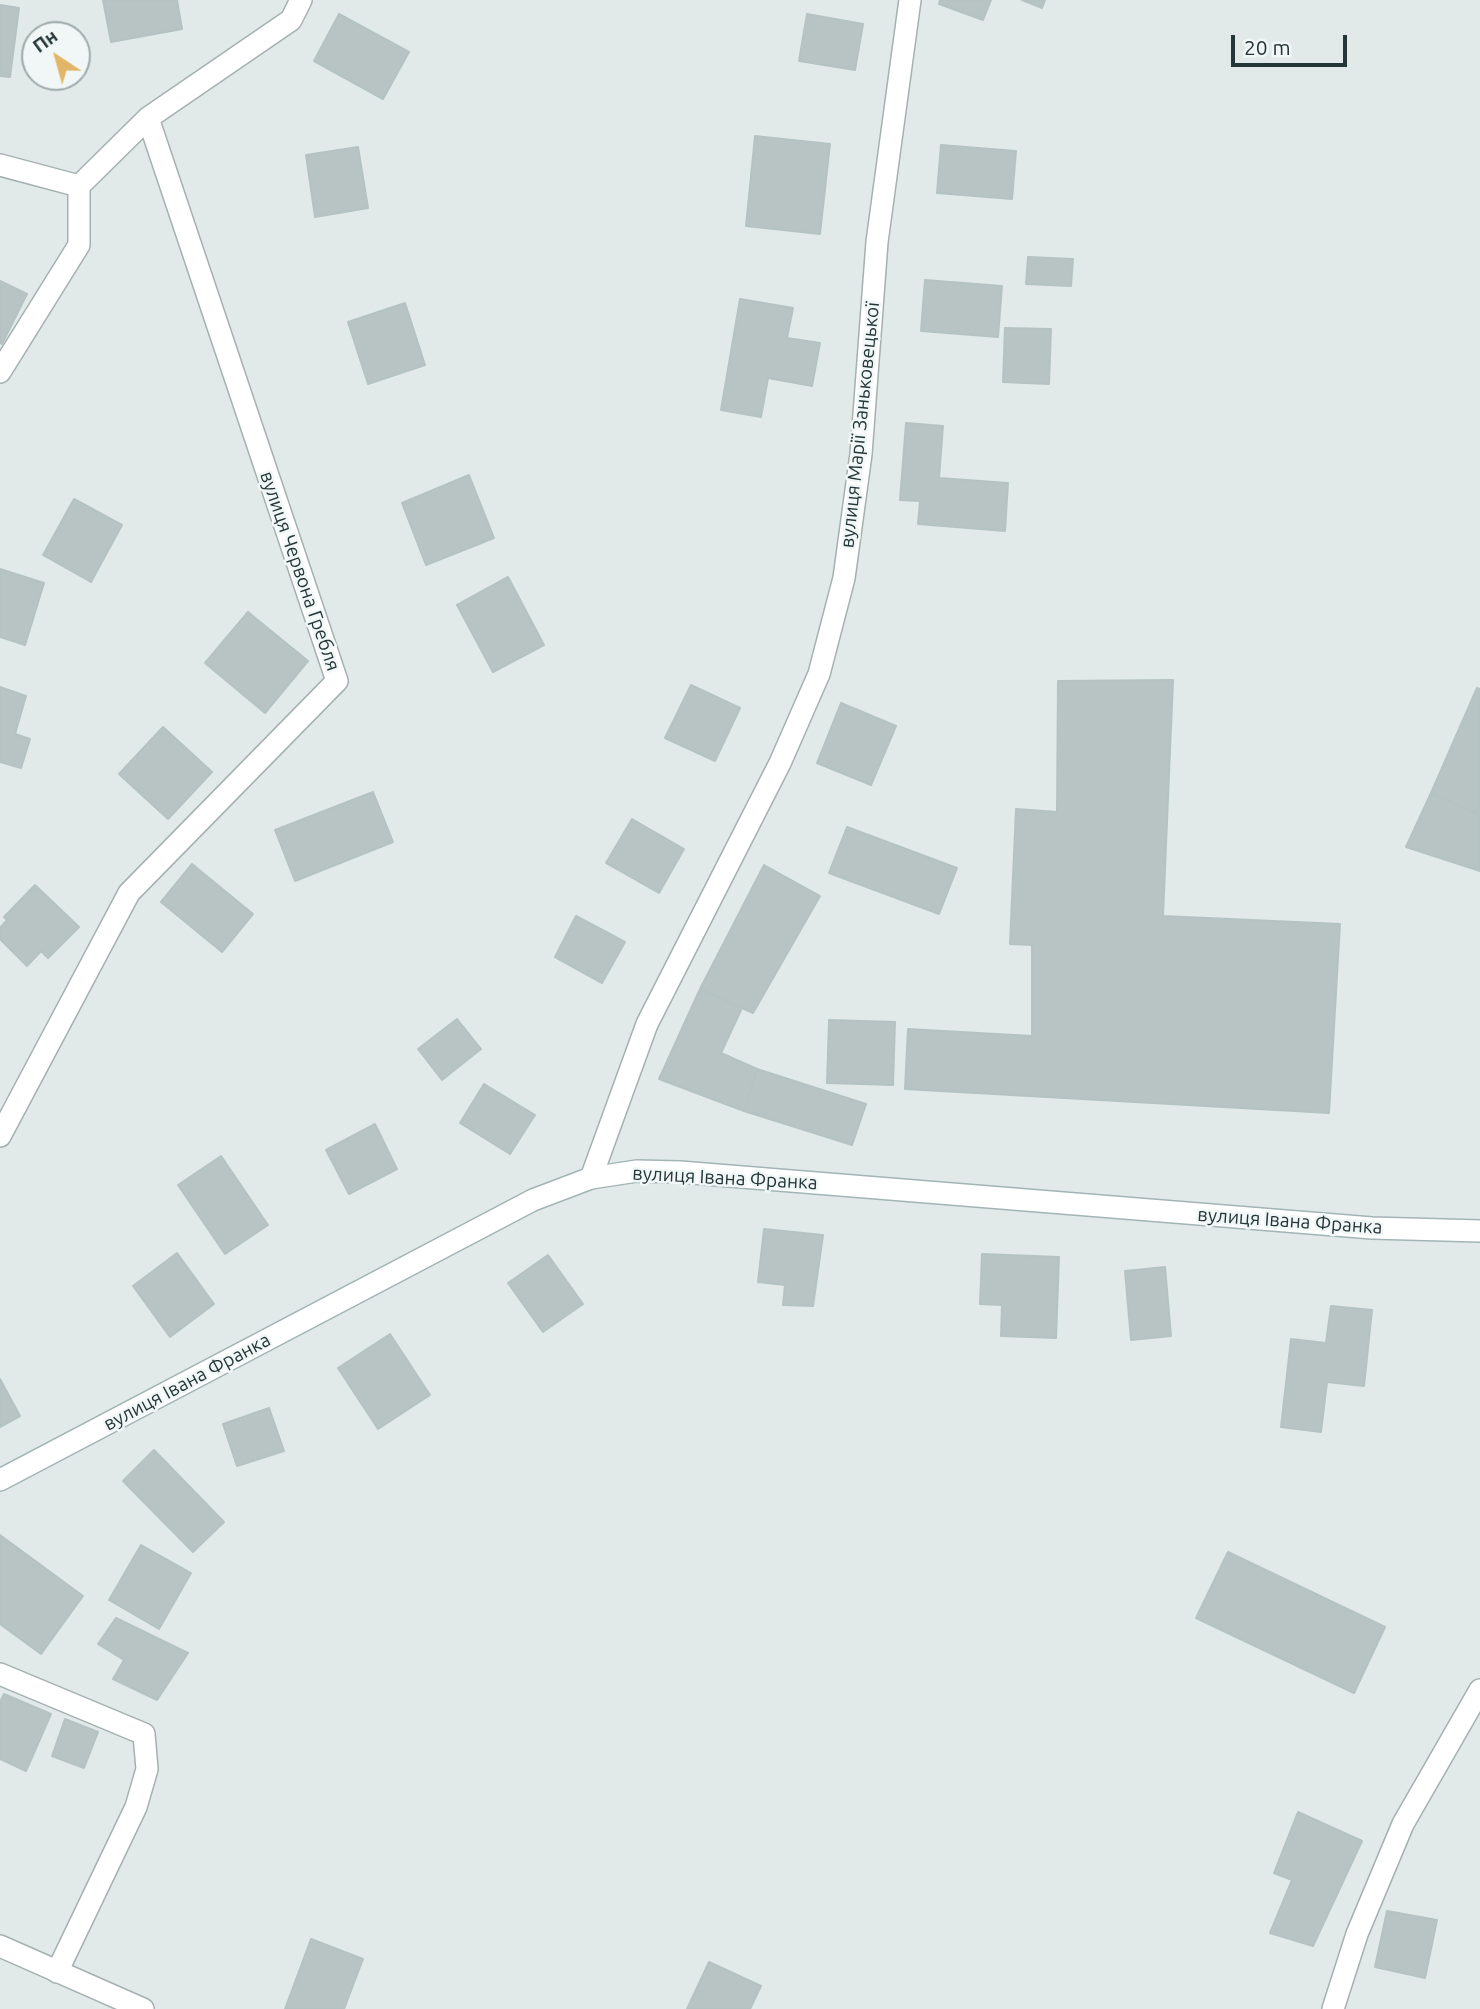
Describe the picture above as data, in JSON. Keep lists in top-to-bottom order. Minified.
{"streets":{"street":["вулиця Марії Заньковецької","вулиця Червона Гребля","вулиця Івана Франка"]},"crossings":[["вулиця Марії Заньковецької","вулиця Івана Франка"]],"scale_bar":"20 m","north":"top left"}
